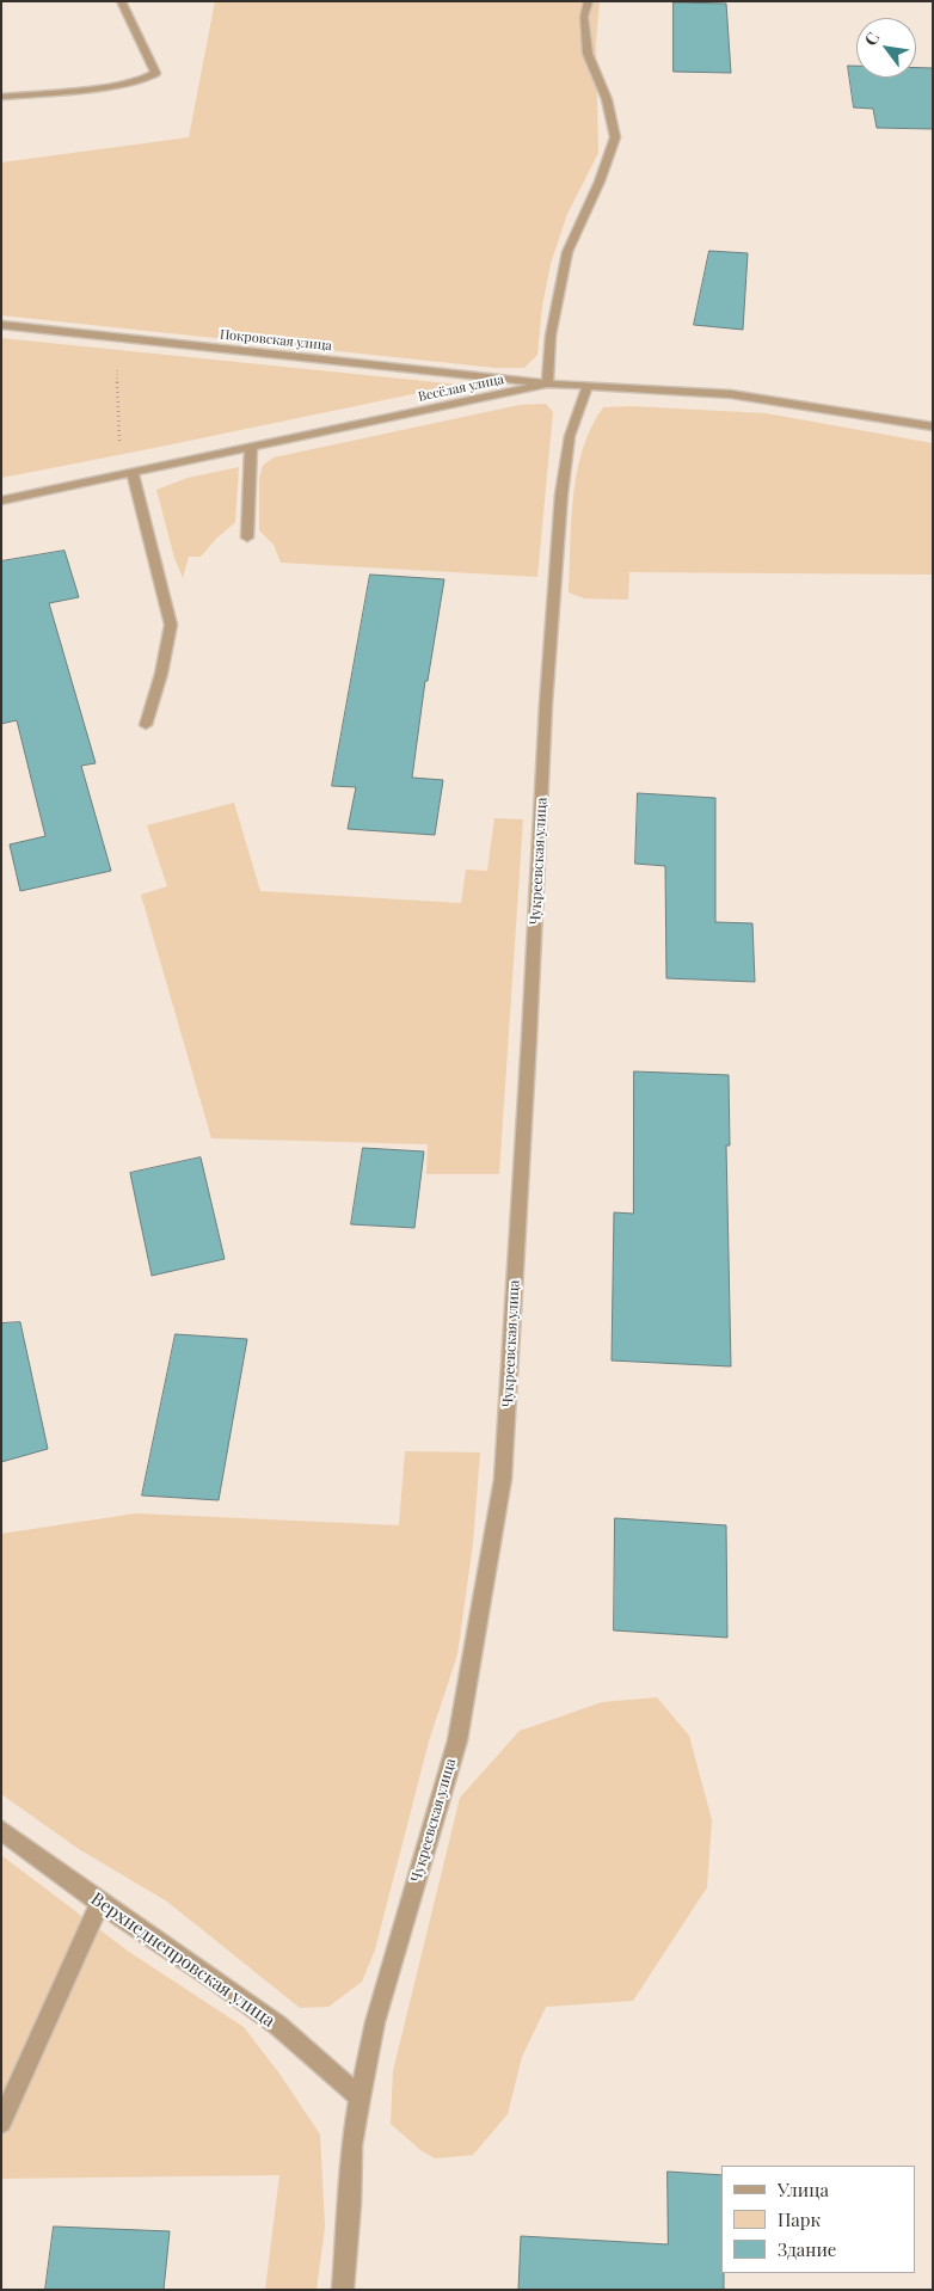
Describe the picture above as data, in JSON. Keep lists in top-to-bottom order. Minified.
{"streets":{"street":["Покровская улица","Весёлая улица","Чукреевская улица","Верхнеднепровская улица"]},"crossings":[["Покровская улица","Весёлая улица"],["Весёлая улица","Чукреевская улица"],["Чукреевская улица","Верхнеднепровская улица"]],"legend":["Улица","Парк","Здание"],"north":"top left"}
